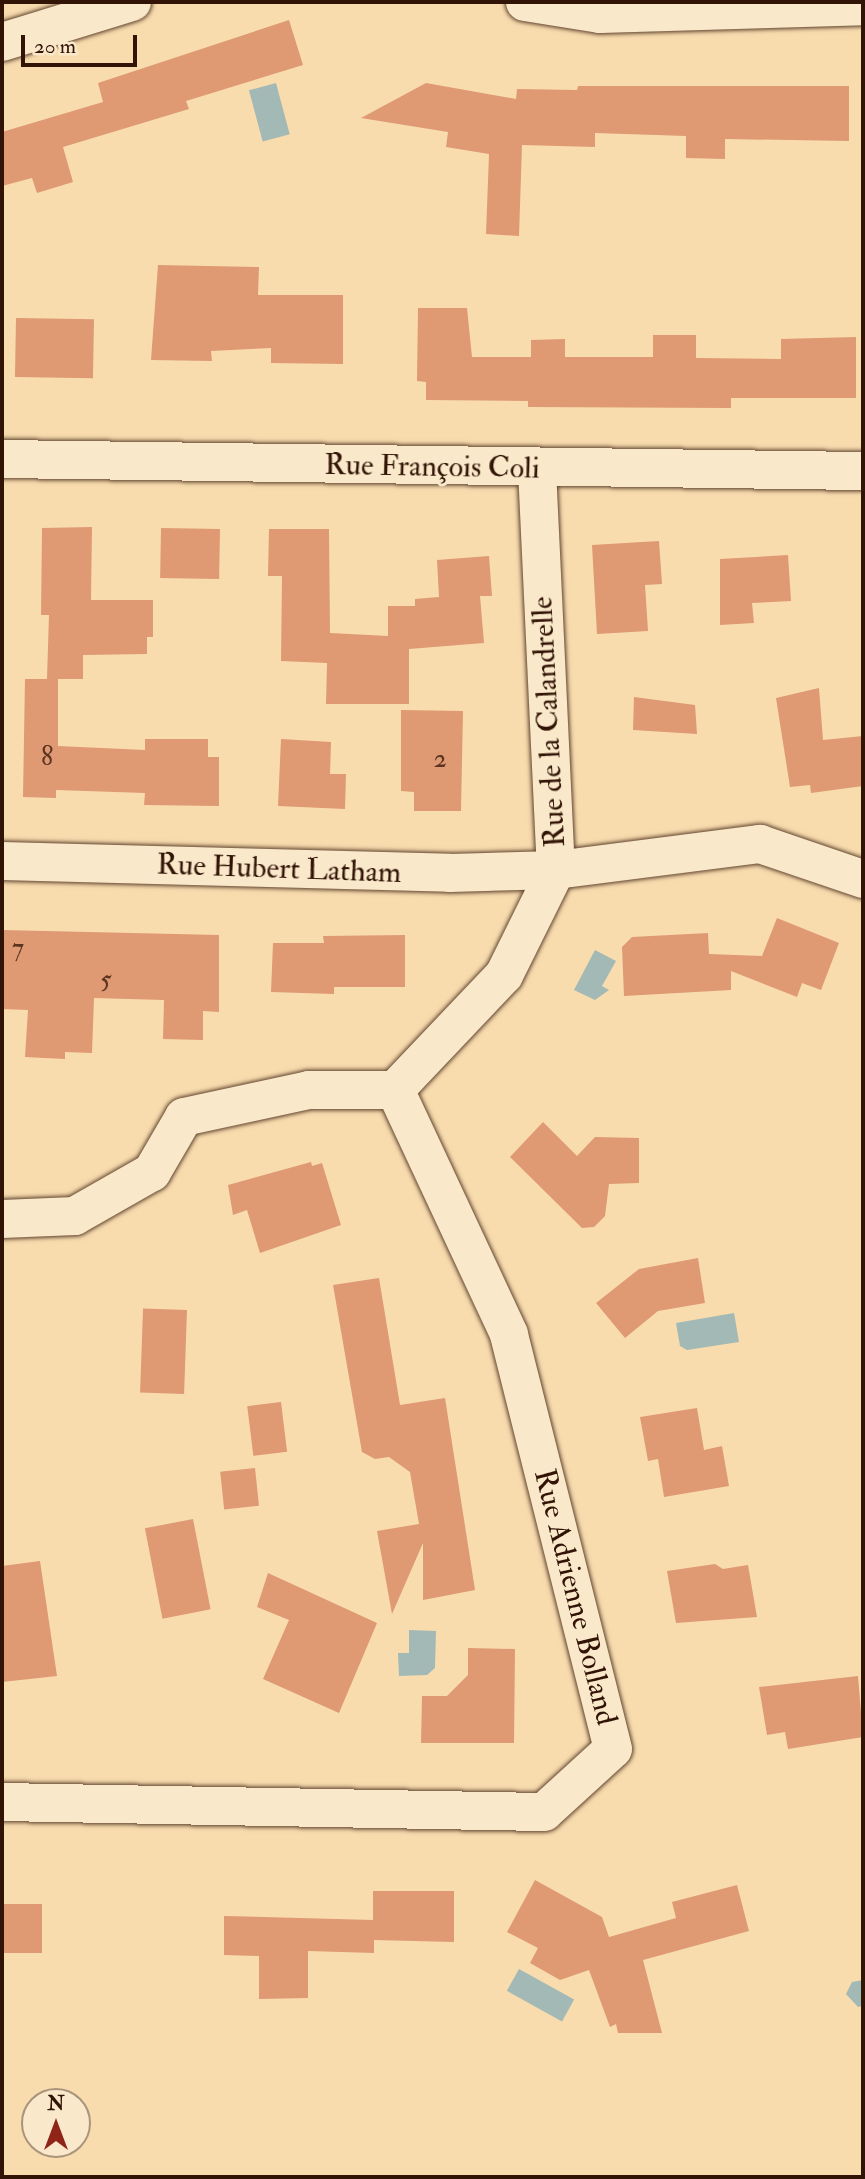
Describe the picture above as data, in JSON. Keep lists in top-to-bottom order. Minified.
{"streets":{"street":["Rue François Coli","Rue de la Calandrelle","Rue Hubert Latham","Rue Adrienne Bolland"]},"crossings":[["Rue François Coli","Rue de la Calandrelle"],["Rue de la Calandrelle","Rue Hubert Latham"]],"house_numbers":["8","2","7","5"],"scale_bar":"20 m","north":"top"}
